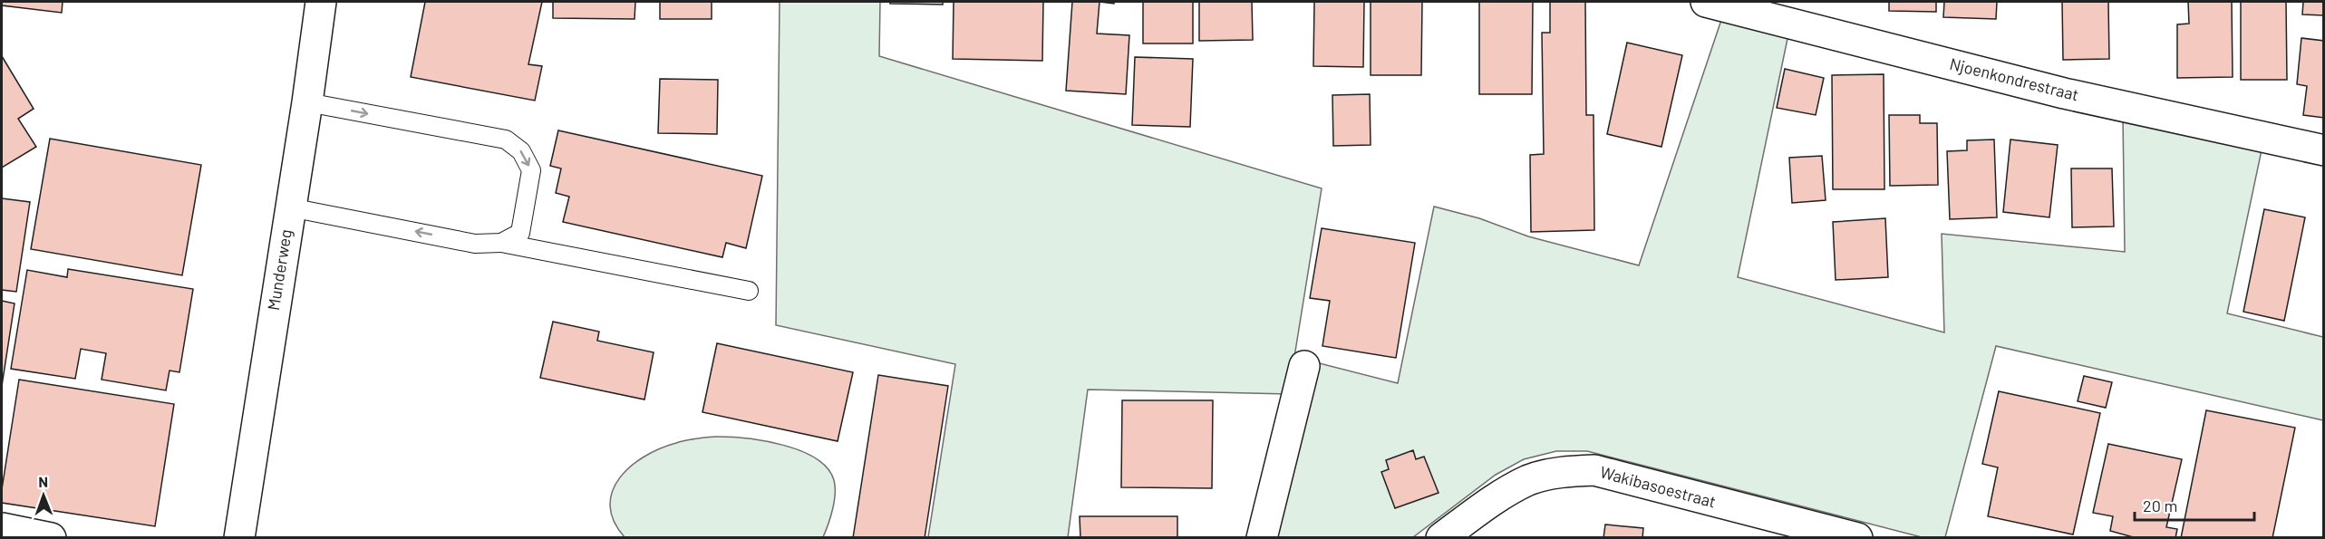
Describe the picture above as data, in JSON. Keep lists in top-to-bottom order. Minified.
{"streets":{"street":["Njoenkondrestraat","Munderweg","Wakibasoestraat"]},"scale_bar":"20 m","north":"top"}
